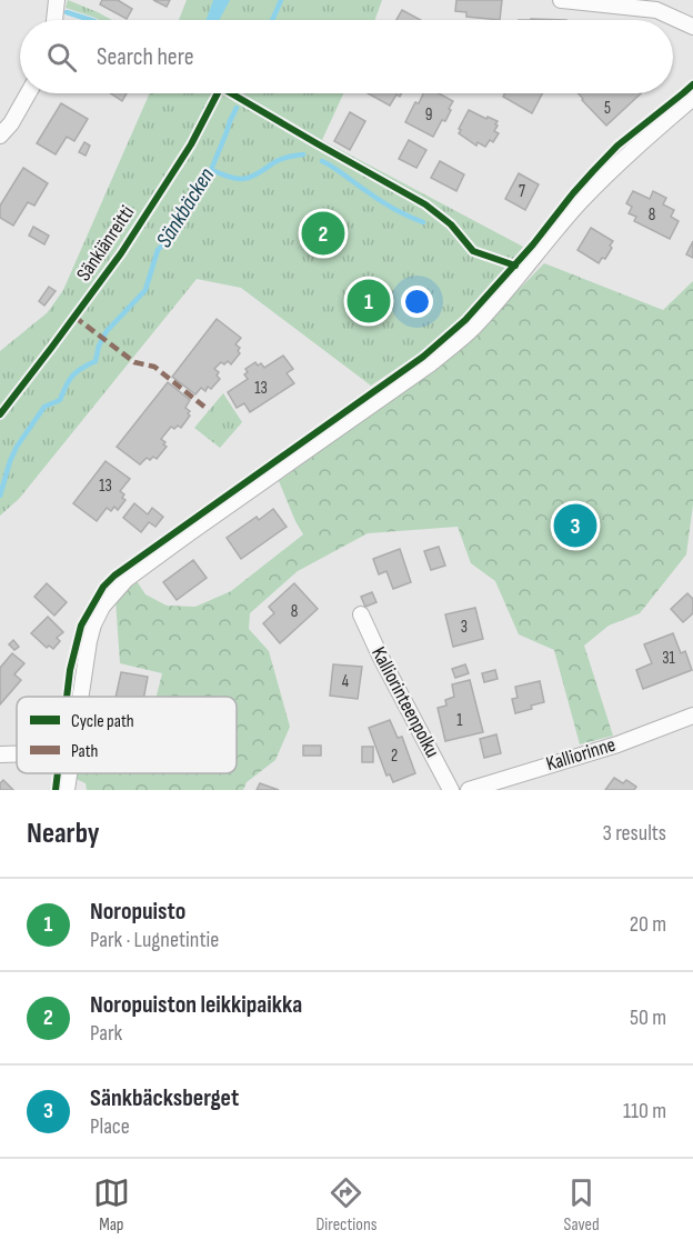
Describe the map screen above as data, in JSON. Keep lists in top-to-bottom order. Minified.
{"streets":{"street":["Kalliorinteenpolku","Kalliorinne"],"cycle path":["Sänkiänreitti"]},"water":["Sänkbäcken"],"house_numbers":["5","9","7","8","13","13","8","3","31","4","1","2"],"legend":["Cycle path","Path"],"page":{"search":"Search here","pins":["2","1","3"],"heading":["Nearby","3 results"],"list":[{"mark":"1","name":"Noropuisto","note":"Park · Lugnetintie","value":"20 m"},{"mark":"2","name":"Noropuiston leikkipaikka","note":"Park","value":"50 m"},{"mark":"3","name":"Sänkbäcksberget","note":"Place","value":"110 m"}],"nav":["Map","Directions","Saved"]}}
